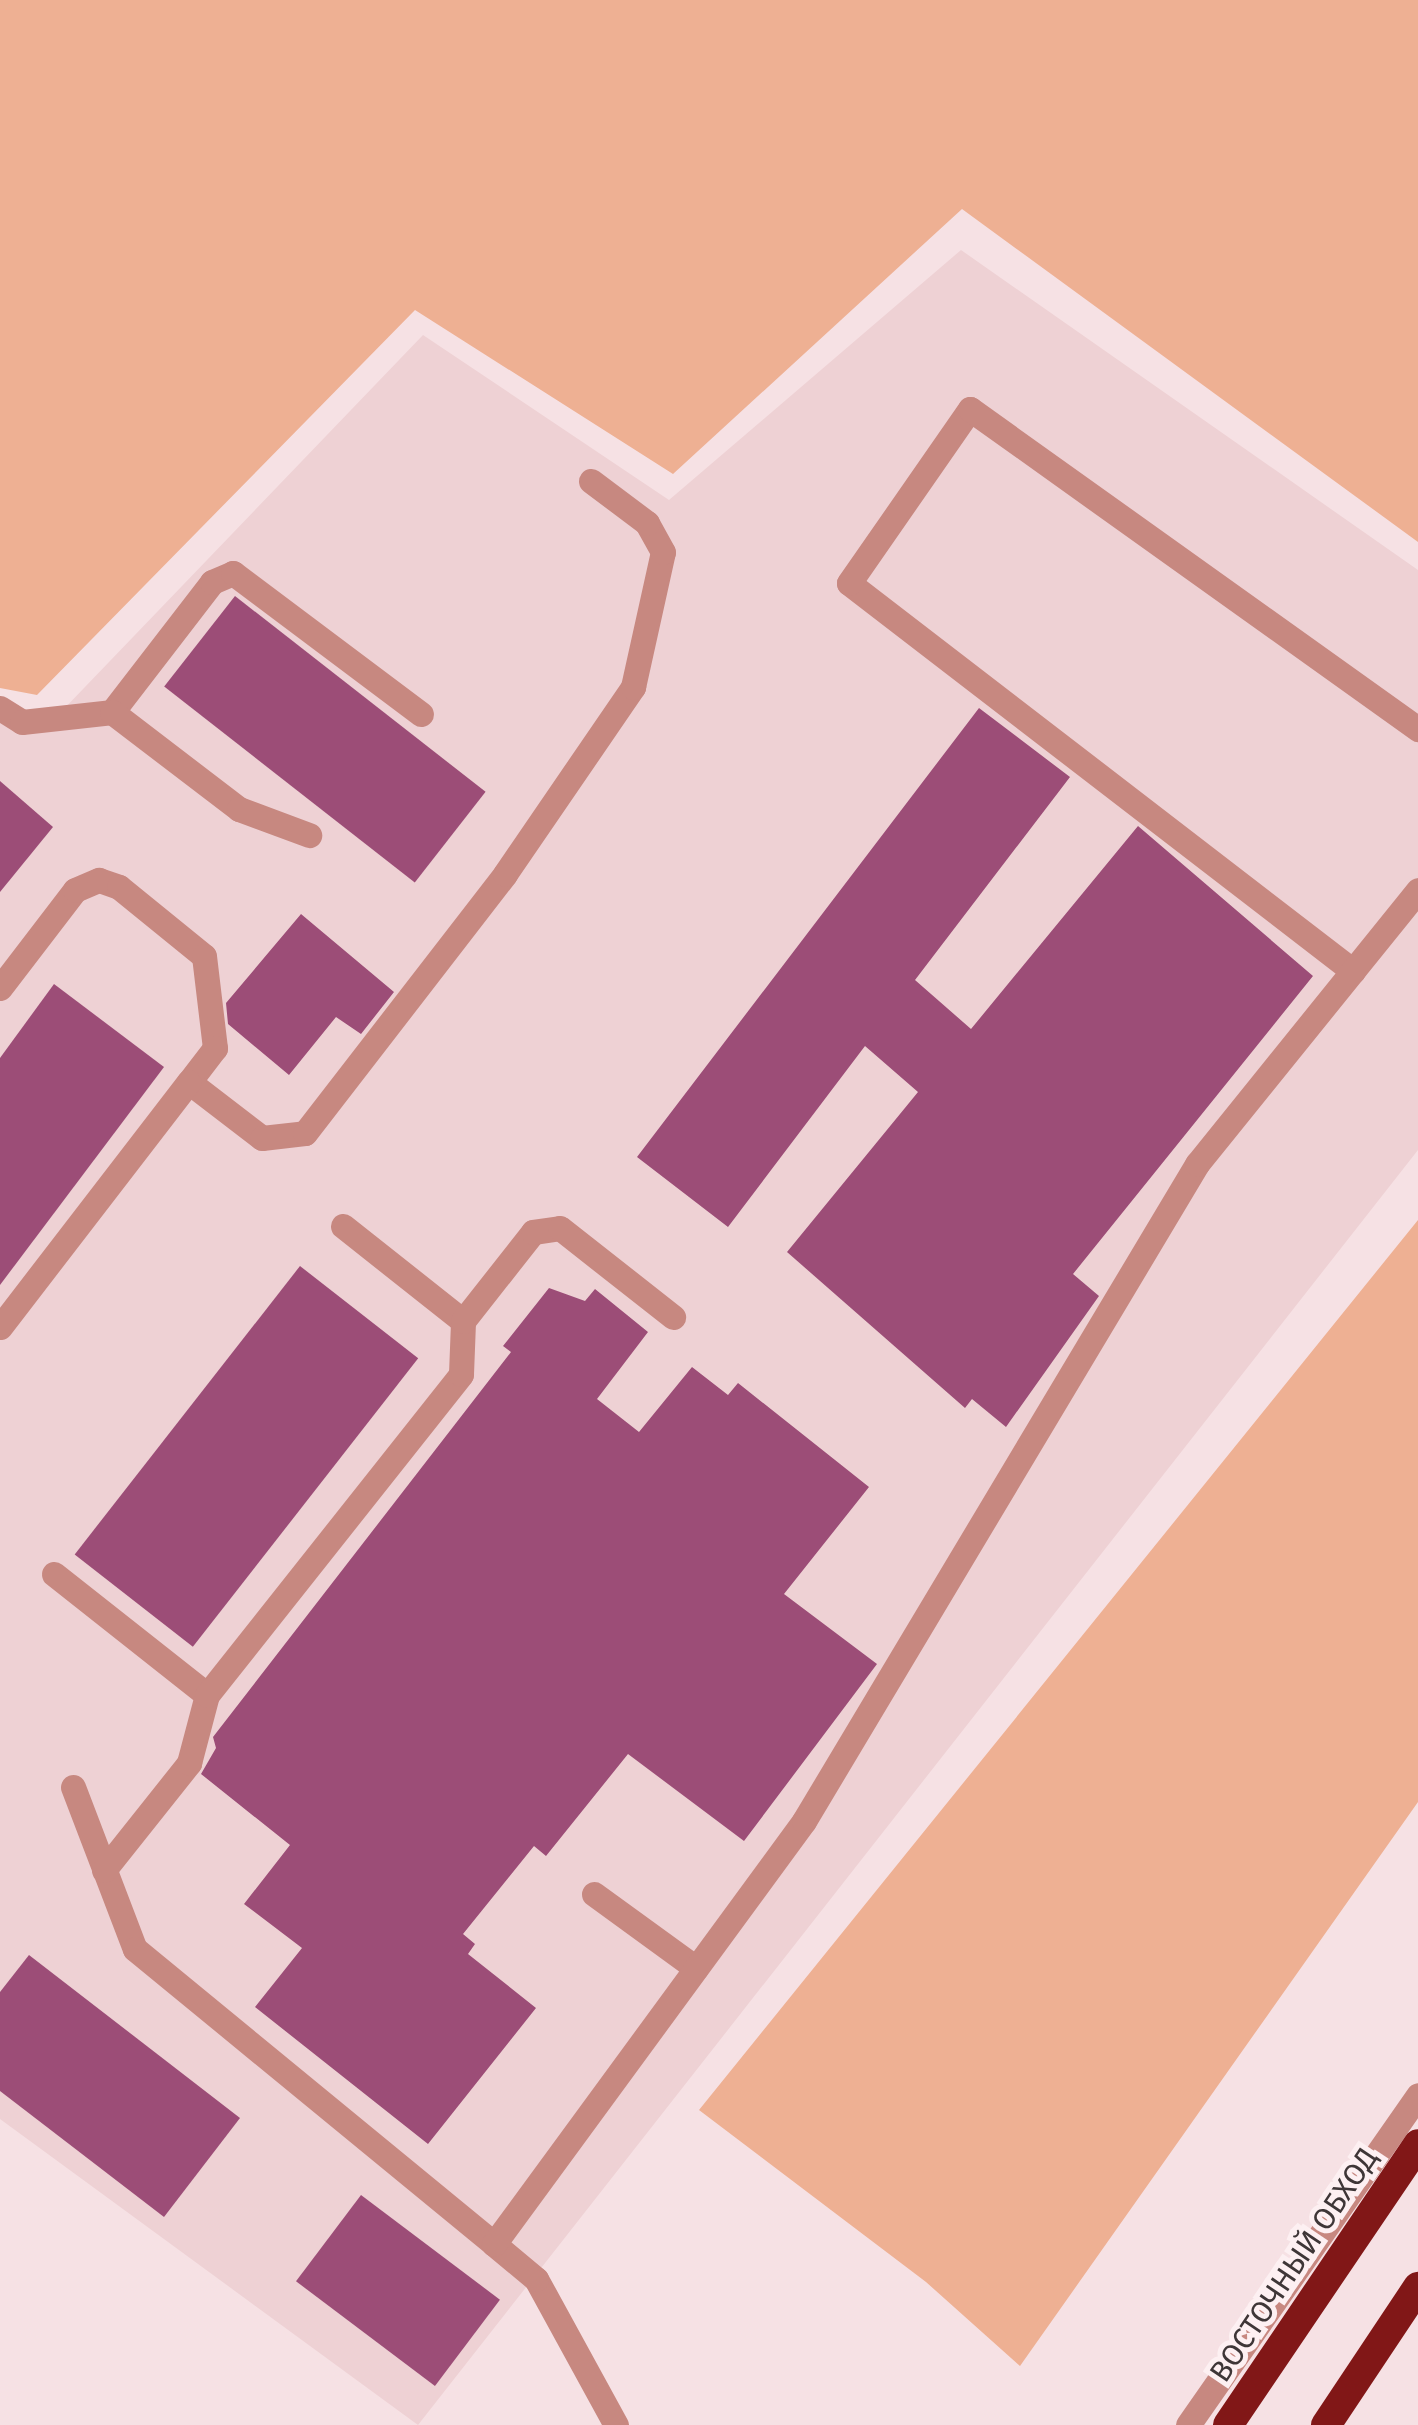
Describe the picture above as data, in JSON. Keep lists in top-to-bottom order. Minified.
{"streets":{"highway":["ВОСТОЧНЫЙ ОБХОД"]}}
